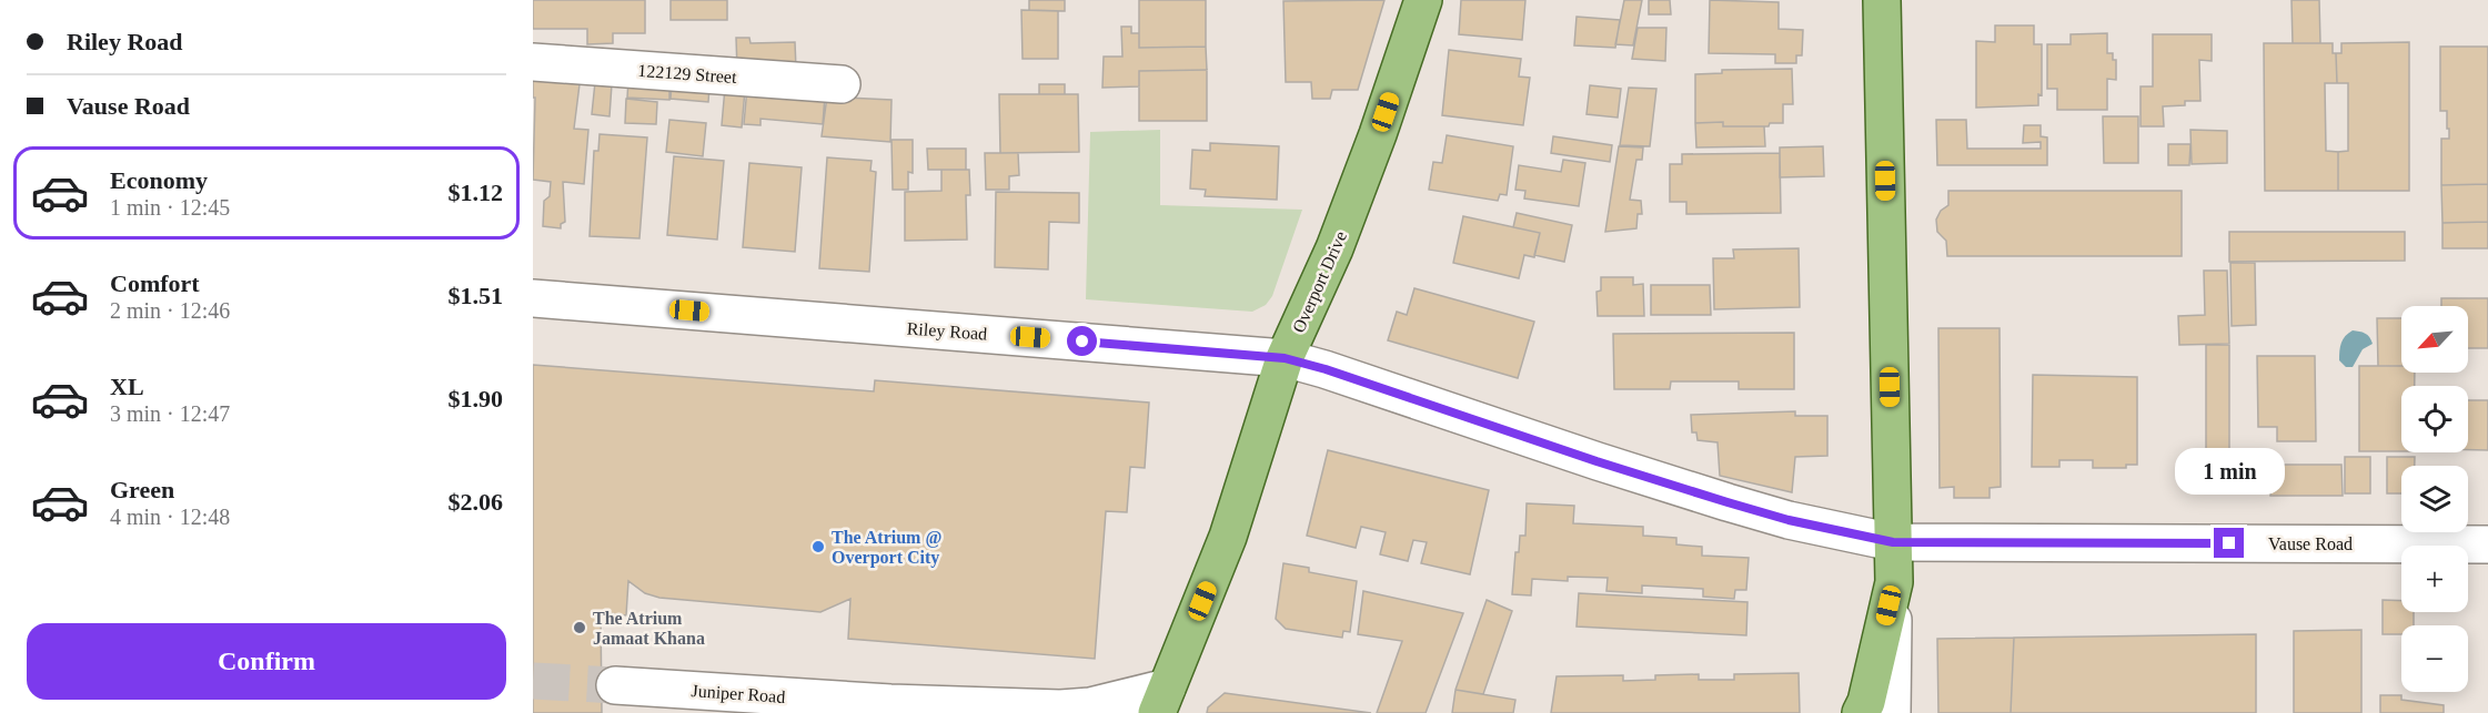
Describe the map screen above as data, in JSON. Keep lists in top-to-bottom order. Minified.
{"streets":{"main road":["Overport Drive"],"street":["122129 Street","Riley Road","Vause Road","Juniper Road"]},"crossings":[["Overport Drive","Riley Road"],["Overport Drive","Juniper Road"],["Riley Road","Vause Road"]],"places":["The Atrium @ Overport City","The Atrium Jamaat Khana"],"north":"bottom left","page":{"banner":["Riley Road","Vause Road"],"list":[{"name":"Economy","note":"1 min · 12:45","value":"$1.12"},{"name":"Comfort","note":"2 min · 12:46","value":"$1.51"},{"name":"XL","note":"3 min · 12:47","value":"$1.90"},{"name":"Green","note":"4 min · 12:48","value":"$2.06"}],"map_buttons":["+","−"],"bubble":"1 min","buttons":"Confirm"}}
